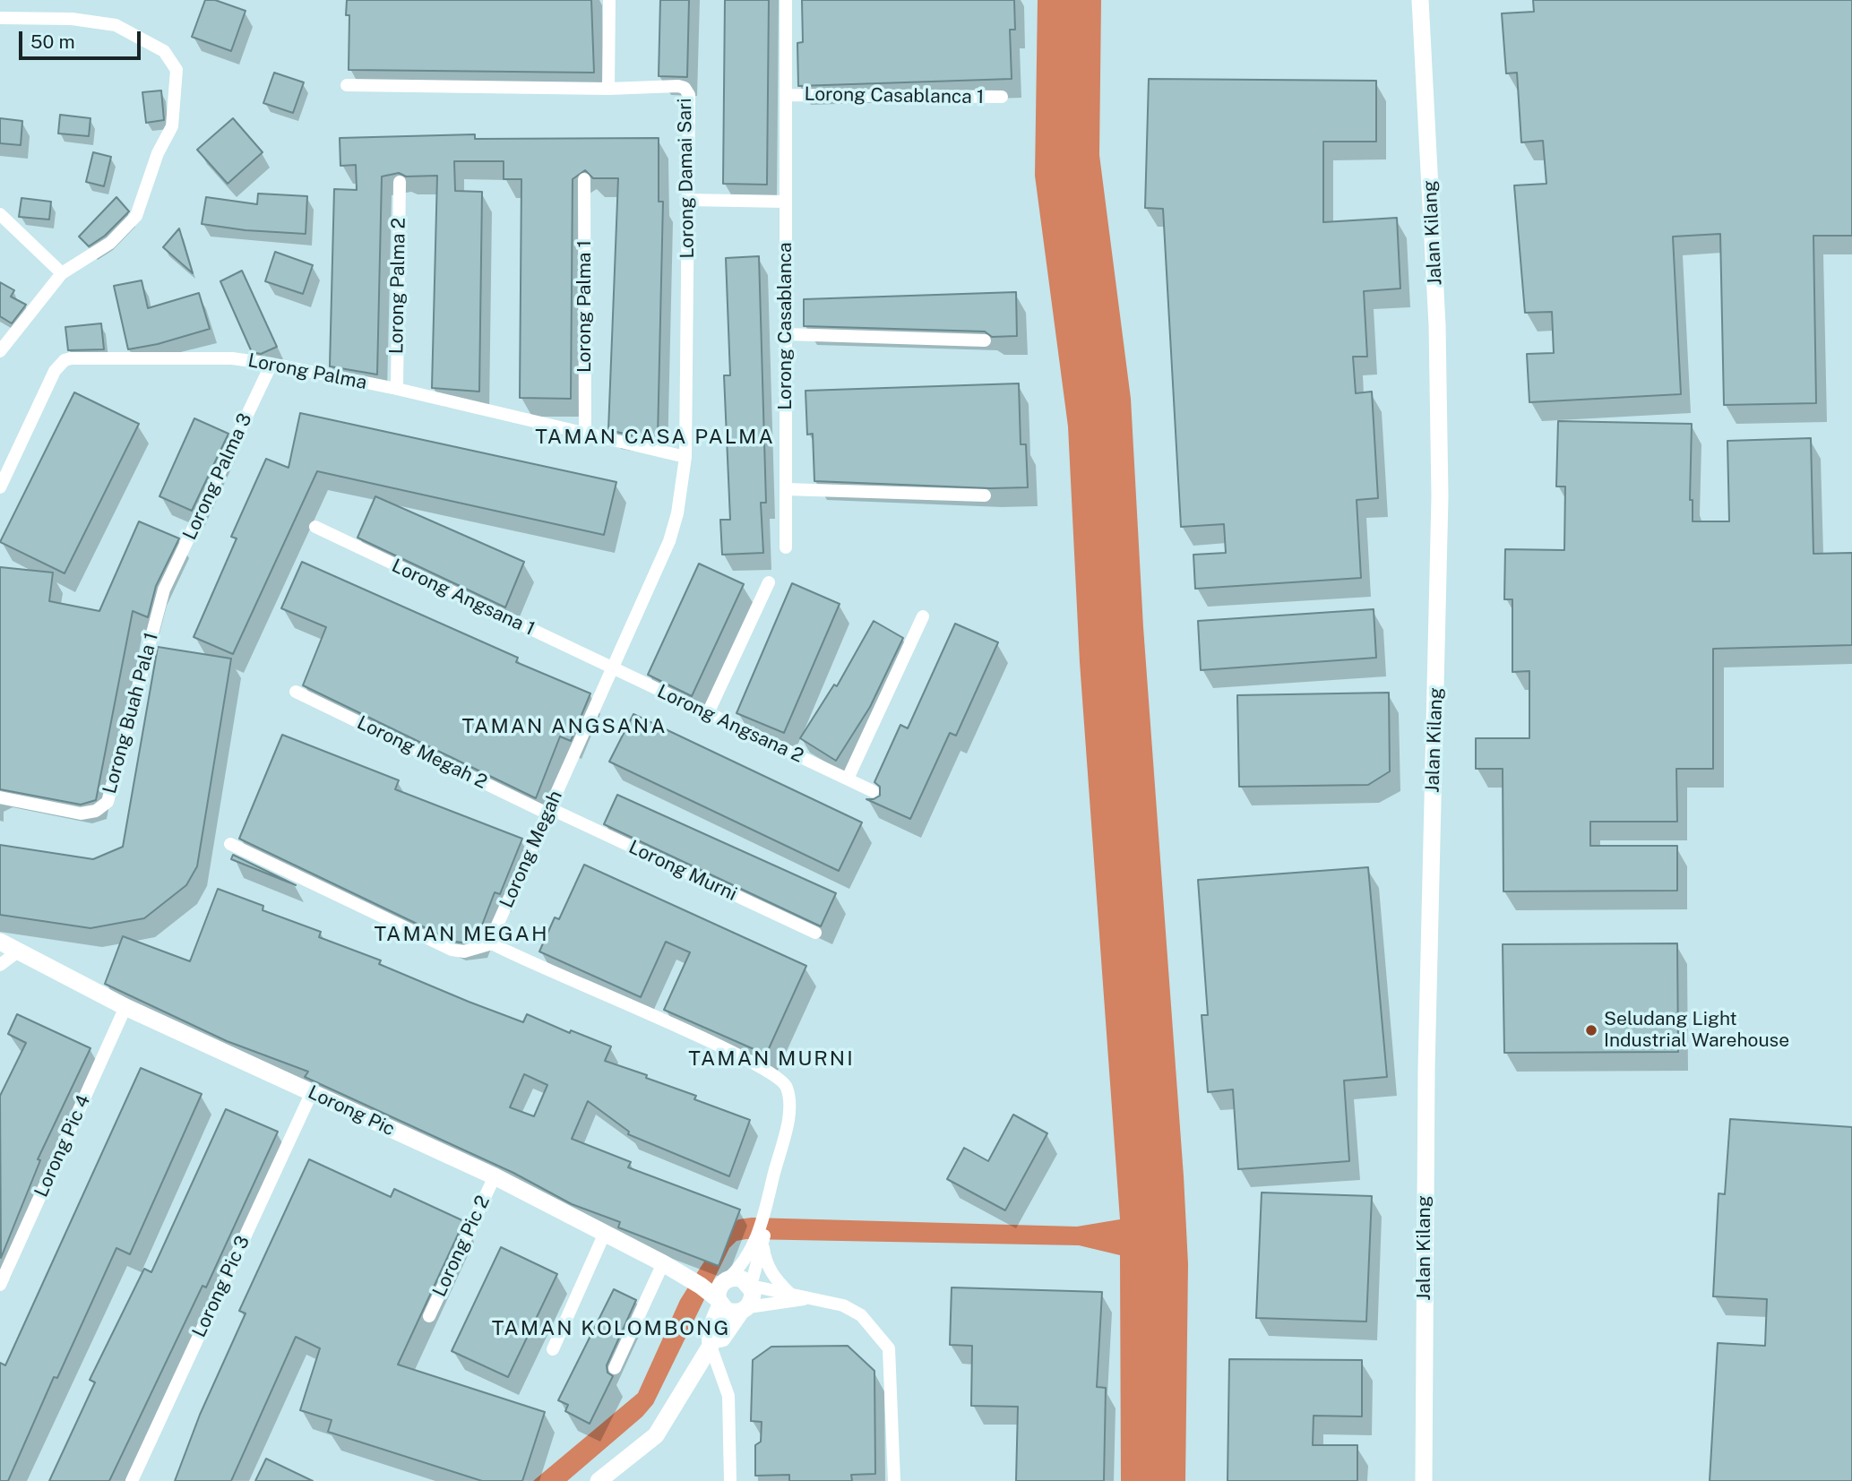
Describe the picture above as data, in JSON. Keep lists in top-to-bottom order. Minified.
{"streets":{"street":["Lorong Casablanca 1","Lorong Damai Sari","Jalan Kilang","Lorong Palma 2","Lorong Palma 1","Lorong Casablanca","Lorong Palma","Lorong Palma 3","Lorong Angsana 1","Lorong Buah Pala 1","Lorong Angsana 2","Lorong Megah 2","Lorong Megah","Lorong Murni","Lorong Pic","Lorong Pic 4","Lorong Pic 2","Lorong Pic 3"]},"crossings":[["Lorong Casablanca 1","Lorong Casablanca"],["Lorong Damai Sari","Lorong Palma"],["Lorong Damai Sari","Lorong Megah"],["Lorong Palma 2","Lorong Palma"],["Lorong Palma 1","Lorong Palma"],["Lorong Palma","Lorong Palma 3"],["Lorong Palma","Lorong Megah"],["Lorong Palma 3","Lorong Buah Pala 1"],["Lorong Angsana 1","Lorong Angsana 2"],["Lorong Angsana 1","Lorong Megah"],["Lorong Angsana 2","Lorong Megah"],["Lorong Megah 2","Lorong Megah"],["Lorong Megah 2","Lorong Murni"],["Lorong Megah","Lorong Murni"],["Lorong Pic","Lorong Pic 4"],["Lorong Pic","Lorong Pic 2"],["Lorong Pic","Lorong Pic 3"]],"districts":["TAMAN CASA PALMA","TAMAN ANGSANA","TAMAN MEGAH","TAMAN MURNI","TAMAN KOLOMBONG"],"places":["Seludang Light Industrial Warehouse"],"scale_bar":"50 m"}
